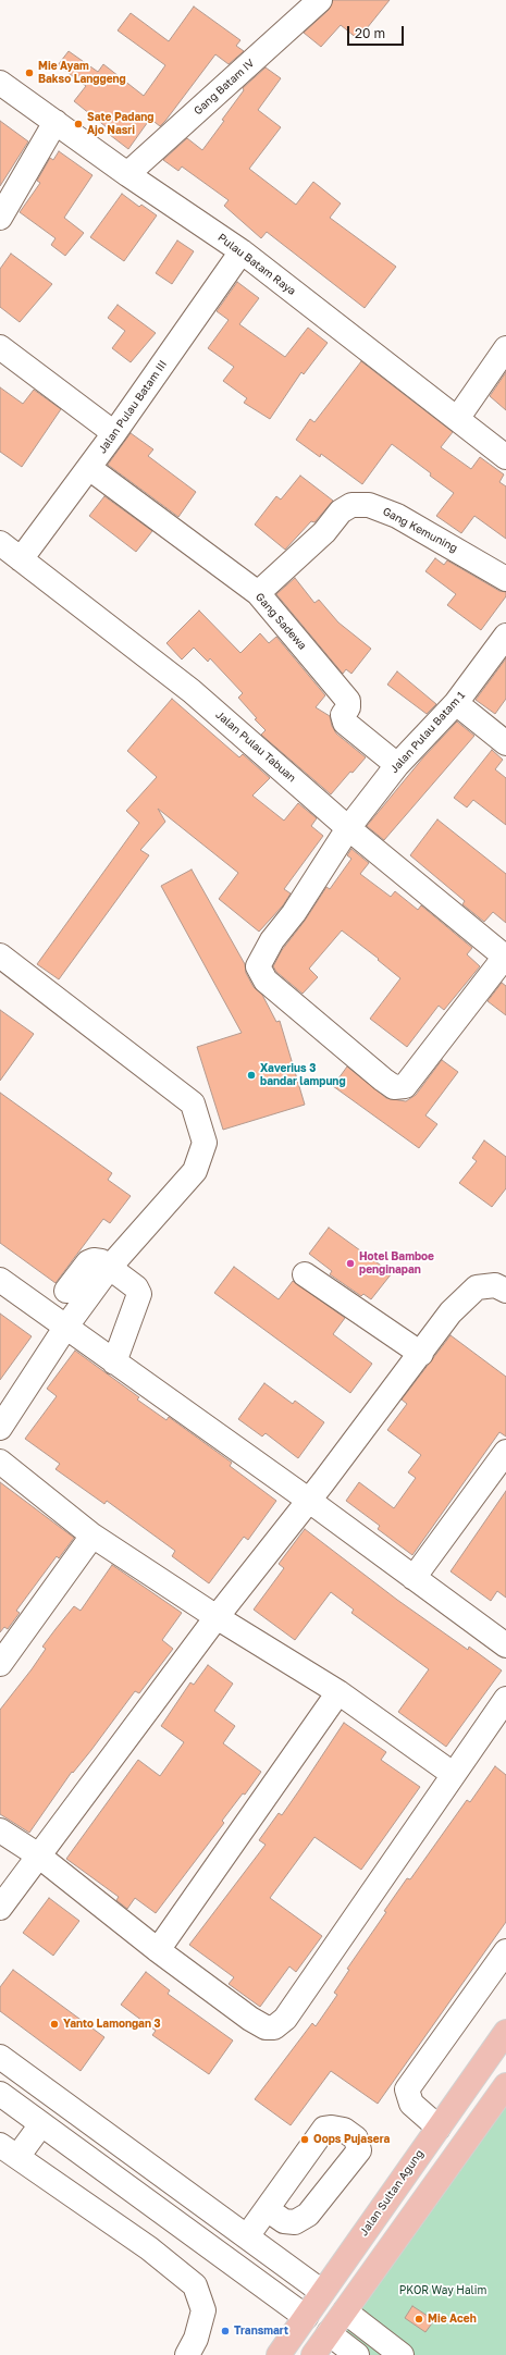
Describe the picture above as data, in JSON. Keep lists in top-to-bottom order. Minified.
{"streets":{"main road":["Jalan Sultan Agung"],"street":["Gang Batam IV","Pulau Batam Raya","Jalan Pulau Batam III","Gang Kemuning","Gang Sadewa","Jalan Pulau Batam 1","Jalan Pulau Tabuan"]},"crossings":[["Gang Batam IV","Pulau Batam Raya"],["Pulau Batam Raya","Jalan Pulau Batam III"],["Jalan Pulau Batam III","Gang Sadewa"],["Jalan Pulau Batam III","Jalan Pulau Tabuan"],["Gang Kemuning","Gang Sadewa"],["Gang Sadewa","Jalan Pulau Batam 1"],["Jalan Pulau Batam 1","Jalan Pulau Tabuan"]],"parks":["PKOR Way Halim"],"places":["Mie Ayam Bakso Langgeng","Sate Padang Ajo Nasri","Xaverius 3 bandar lampung","Hotel Bamboe penginapan","Yanto Lamongan 3","Oops Pujasera","Mie Aceh","Transmart"],"scale_bar":"20 m"}
